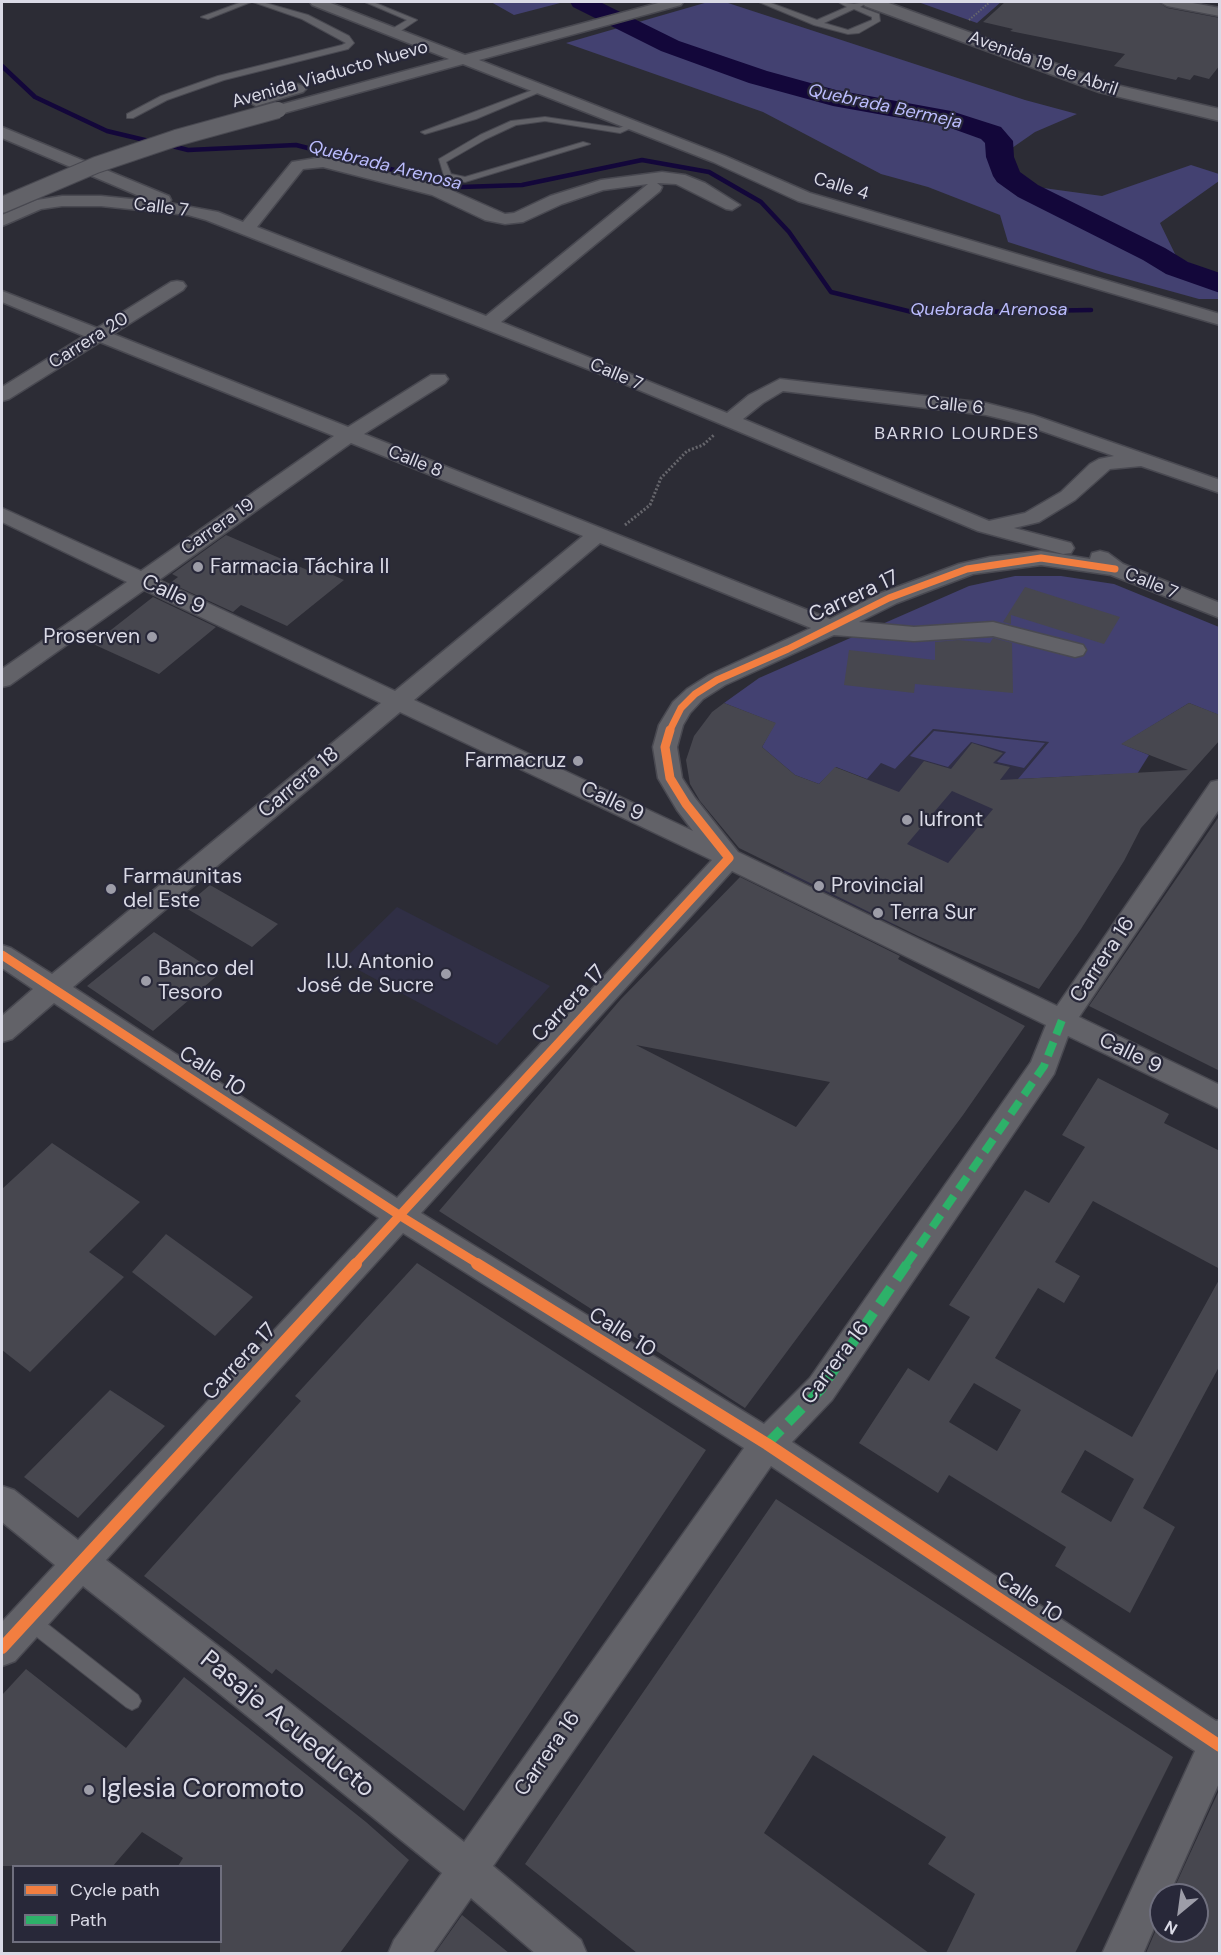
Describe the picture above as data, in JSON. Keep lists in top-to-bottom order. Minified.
{"streets":{"street":["Avenida 19 de Abril","Avenida Viaducto Nuevo","Calle 4","Calle 7","Carrera 20","Calle 6","Calle 8","Carrera 19","Calle 9","Carrera 17","Carrera 18","Carrera 16","Calle 10","Pasaje Acueducto"]},"crossings":[["Avenida Viaducto Nuevo","Calle 4"],["Calle 7","Calle 6"],["Calle 7","Carrera 17"],["Carrera 20","Calle 8"],["Calle 8","Carrera 19"],["Calle 8","Carrera 17"],["Calle 8","Carrera 18"],["Carrera 19","Calle 9"],["Calle 9","Carrera 17"],["Calle 9","Carrera 18"],["Calle 9","Carrera 16"],["Carrera 17","Calle 10"],["Carrera 17","Pasaje Acueducto"],["Carrera 18","Calle 10"],["Carrera 16","Calle 10"],["Carrera 16","Pasaje Acueducto"]],"districts":["BARRIO LOURDES"],"water":["Quebrada Bermeja","Quebrada Arenosa"],"places":["Farmacia Táchira II","Proserven","Farmacruz","Iufront","Provincial","Farmaunitas del Este","Terra Sur","I.U. Antonio José de Sucre","Banco del Tesoro","Iglesia Coromoto"],"legend":["Cycle path","Path"],"north":"bottom left"}
